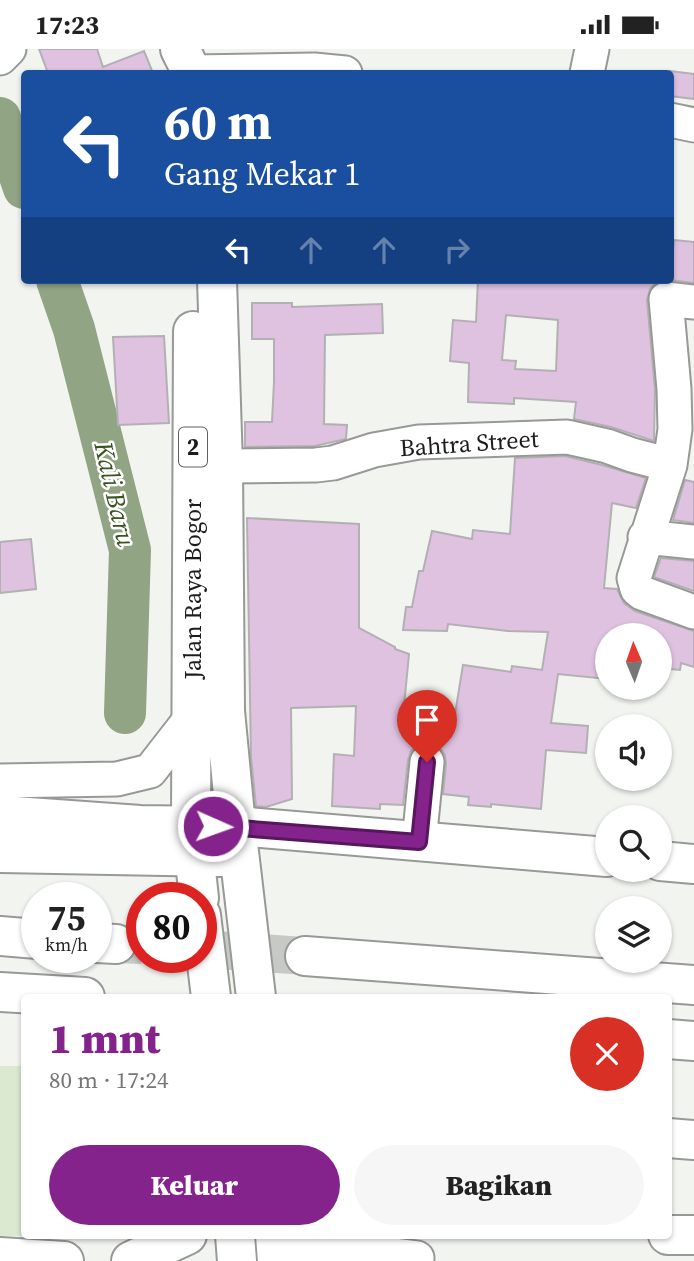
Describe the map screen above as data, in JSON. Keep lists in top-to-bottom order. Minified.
{"streets":{"main road":["2","Jalan Raya Bogor"],"street":["Bahtra Street"]},"crossings":[["Bahtra Street","Jalan Raya Bogor"]],"water":["Kali Baru"],"north":"top","page":{"status":"17:23","turn":["60 m","Gang Mekar 1"],"speed":"75 km/h","limit":"80","heading":["1 mnt","80 m · 17:24"],"buttons":["Keluar","Bagikan"]}}
